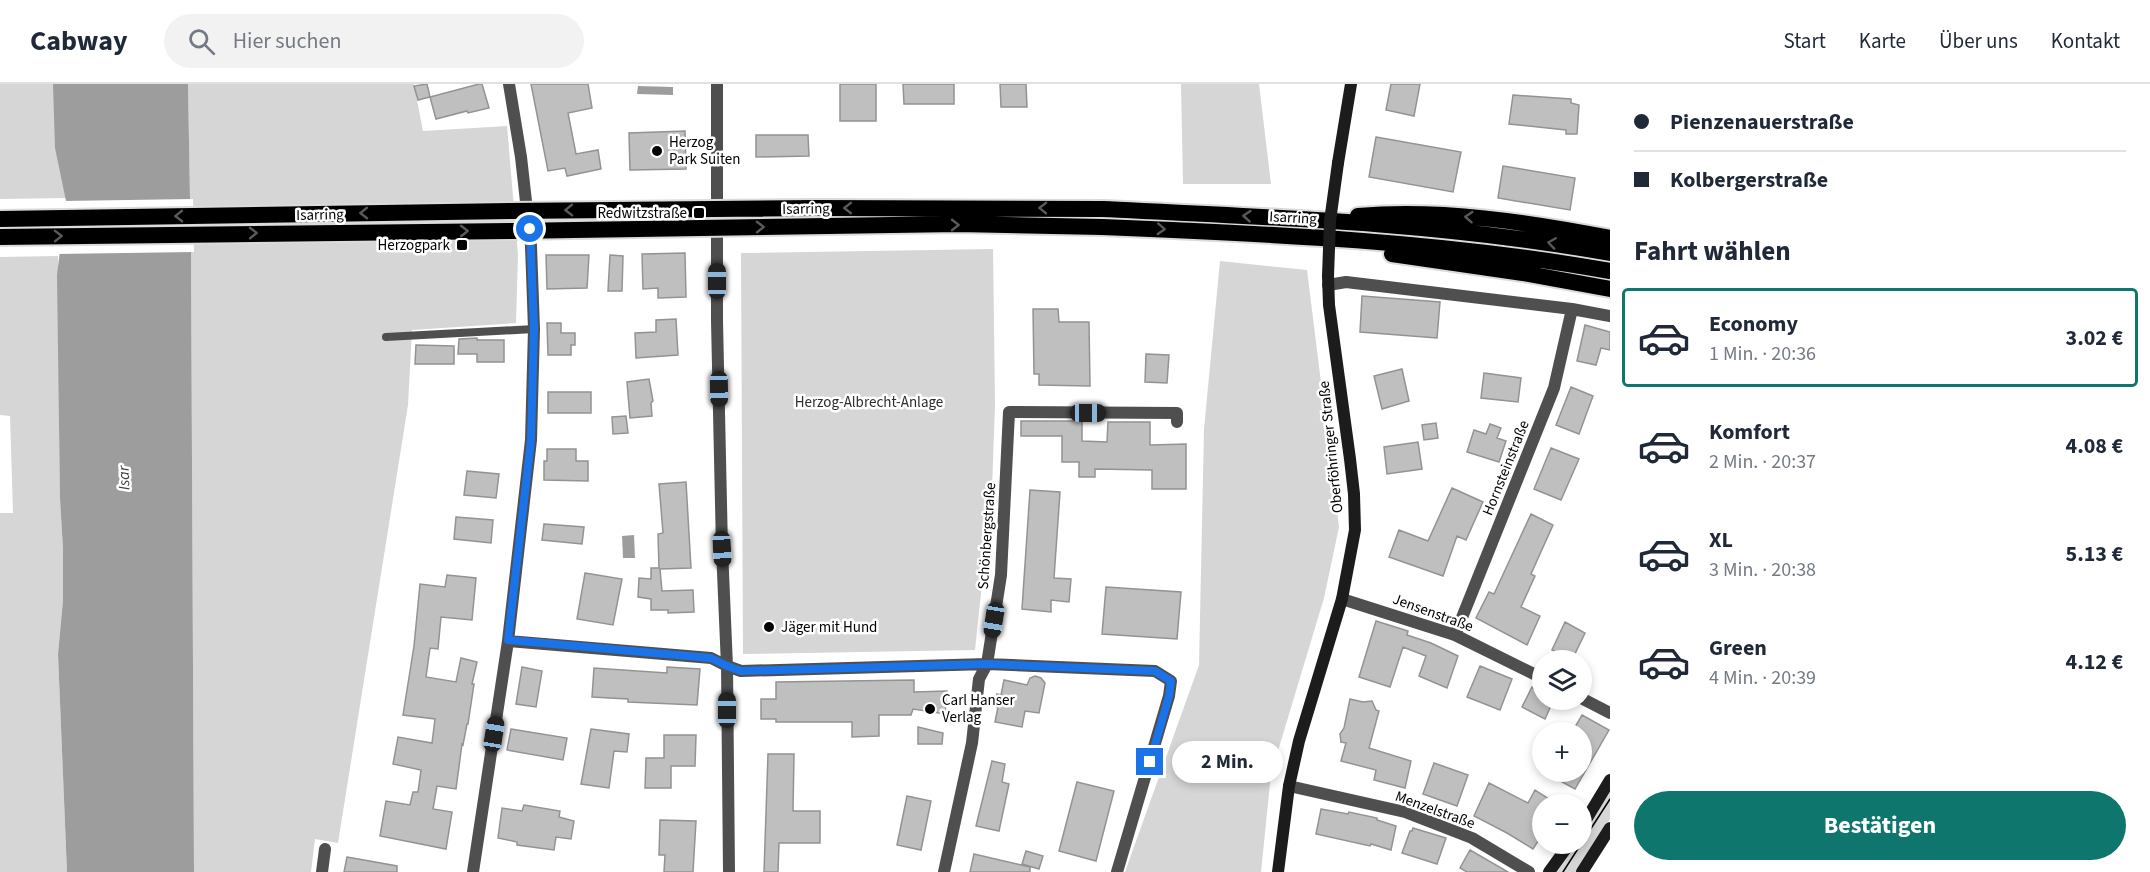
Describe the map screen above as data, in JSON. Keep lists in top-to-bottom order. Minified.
{"streets":{"highway":["Isarring"],"main road":["Oberföhringer Straße"],"street":["Hornsteinstraße","Schönbergstraße","Jensenstraße","Menzelstraße"]},"crossings":[["Oberföhringer Straße","Jensenstraße"],["Oberföhringer Straße","Menzelstraße"],["Hornsteinstraße","Jensenstraße"]],"water":["Isar"],"parks":["Herzog-Albrecht-Anlage"],"places":{"other":["Herzog Park Suiten","Jäger mit Hund","Carl Hanser Verlag"],"transit":["Redwitzstraße","Herzogpark"]},"page":{"header":"Cabway","search":"Hier suchen","nav":["Start","Karte","Über uns","Kontakt"],"banner":["Pienzenauerstraße","Kolbergerstraße"],"heading":"Fahrt wählen","list":[{"name":"Economy","note":"1 Min. · 20:36","value":"3.02 €"},{"name":"Komfort","note":"2 Min. · 20:37","value":"4.08 €"},{"name":"XL","note":"3 Min. · 20:38","value":"5.13 €"},{"name":"Green","note":"4 Min. · 20:39","value":"4.12 €"}],"map_buttons":["+","−"],"bubble":"2 Min.","buttons":"Bestätigen"}}
